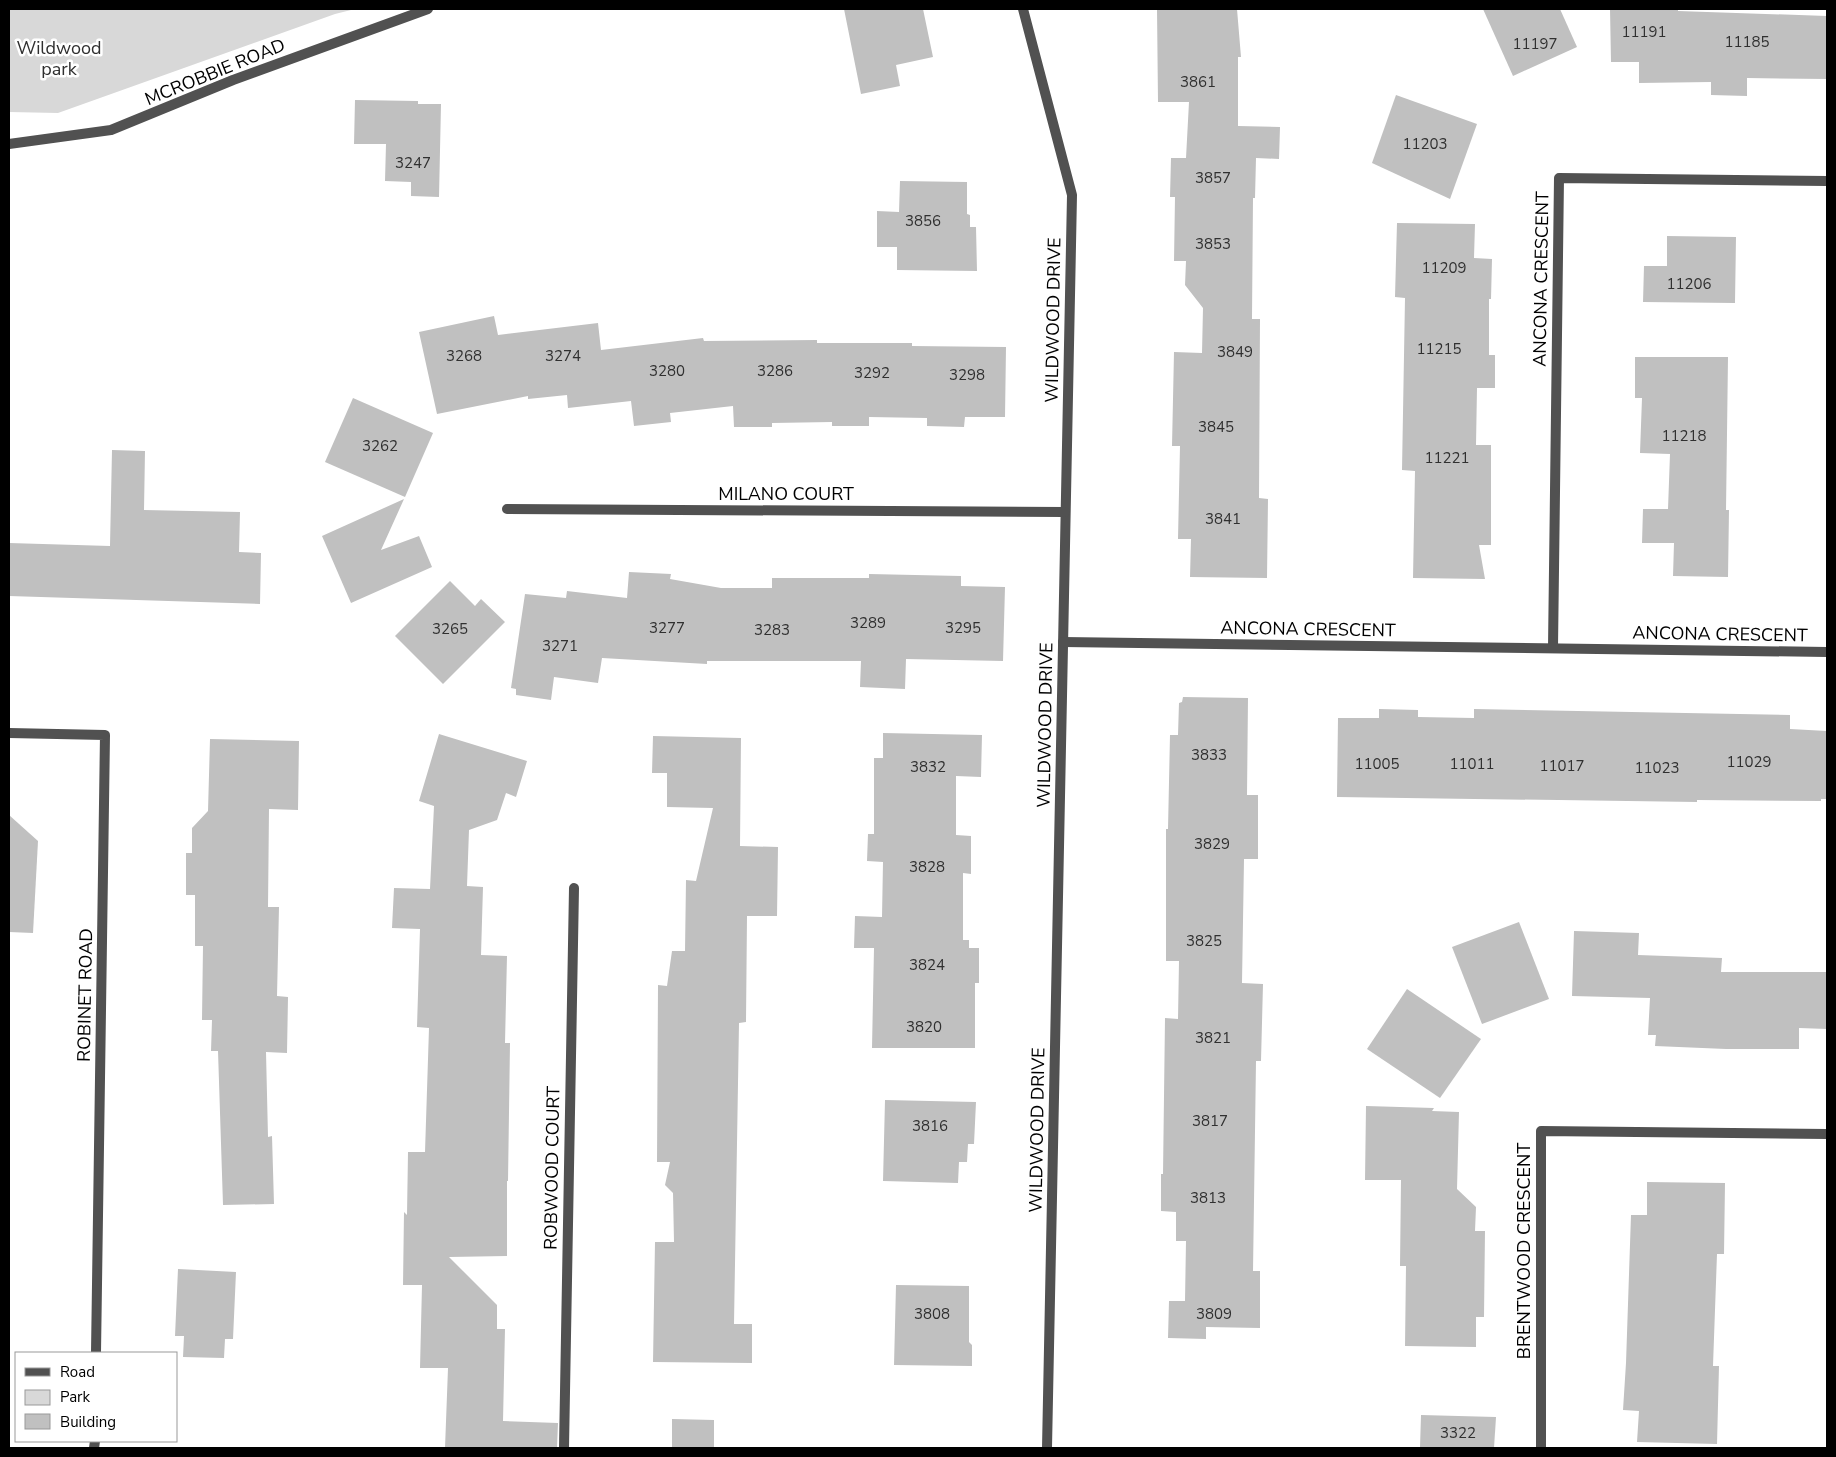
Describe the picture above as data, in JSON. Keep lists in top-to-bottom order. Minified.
{"streets":{"street":["MCROBBIE ROAD","ANCONA CRESCENT","WILDWOOD DRIVE","MILANO COURT","ROBINET ROAD","ROBWOOD COURT","BRENTWOOD CRESCENT"]},"crossings":[["ANCONA CRESCENT","WILDWOOD DRIVE"],["WILDWOOD DRIVE","MILANO COURT"]],"parks":["Wildwood park"],"house_numbers":["11191","11185","11197","3861","11203","3247","3857","3856","3853","11209","11206","11215","3849","3268","3274","3280","3286","3292","3298","3845","11218","3262","11221","3841","3289","3277","3295","3265","3283","3271","3833","11029","11005","11011","11017","3832","11023","3829","3828","3825","3824","3820","3821","3817","3816","3813","3808","3809","3322"],"legend":["Road","Park","Building"]}
